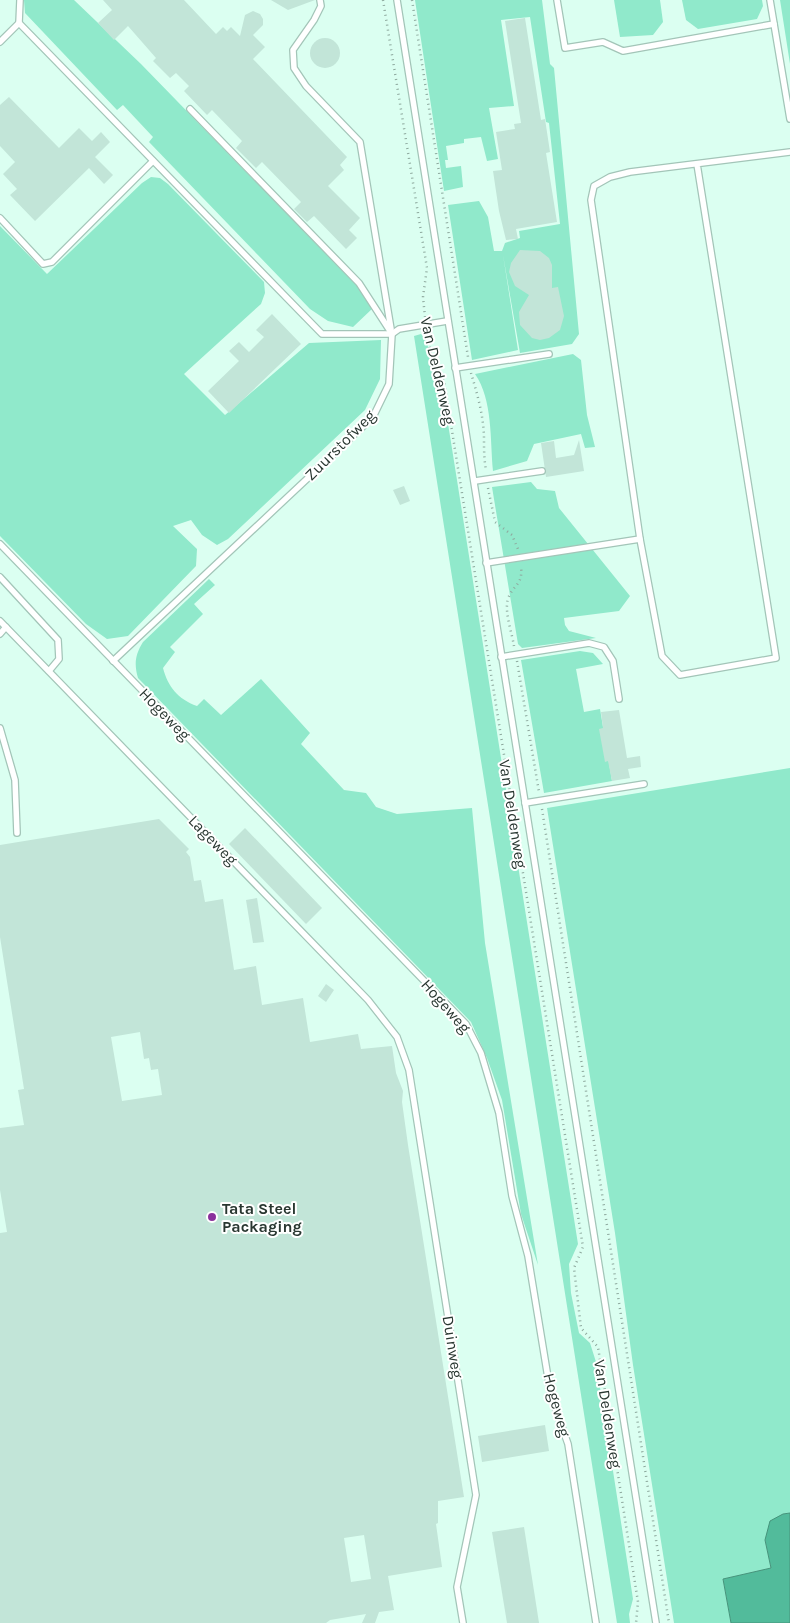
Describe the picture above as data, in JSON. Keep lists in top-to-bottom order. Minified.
{"streets":{"lane":["Van Deldenweg","Zuurstofweg","Hogeweg","Lageweg","Duinweg"]},"crossings":[["Zuurstofweg","Hogeweg"],["Lageweg","Duinweg"]],"places":["Tata Steel Packaging"]}
